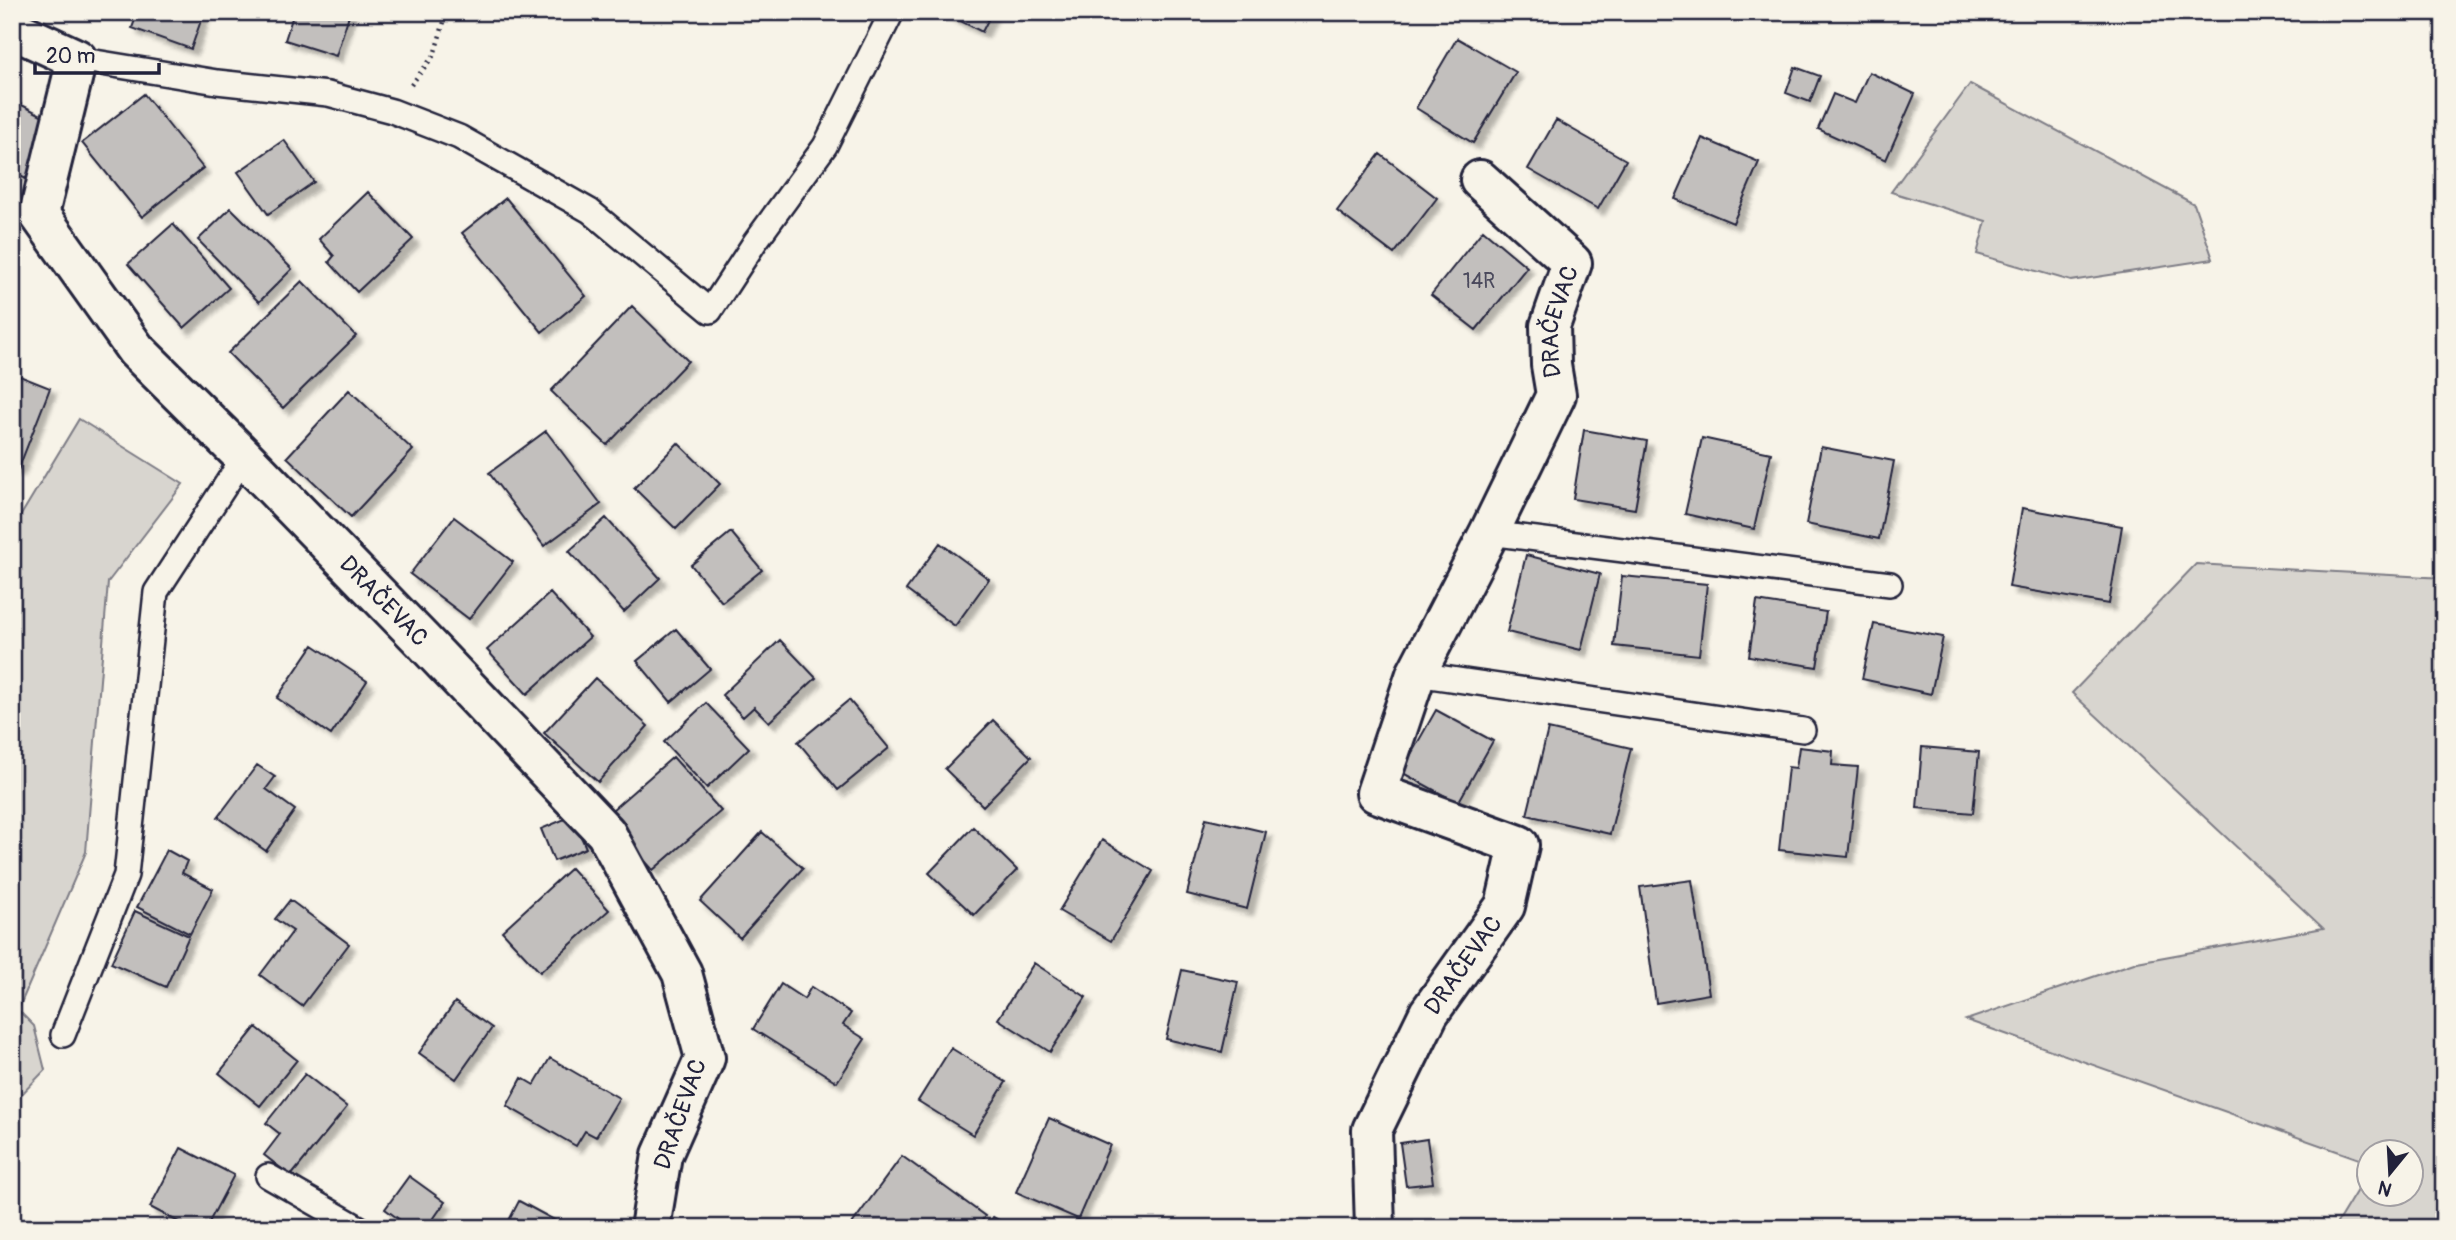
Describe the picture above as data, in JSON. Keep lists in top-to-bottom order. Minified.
{"streets":{"street":["DRAČEVAC"]},"house_numbers":["14R"],"scale_bar":"20 m","north":"bottom"}
